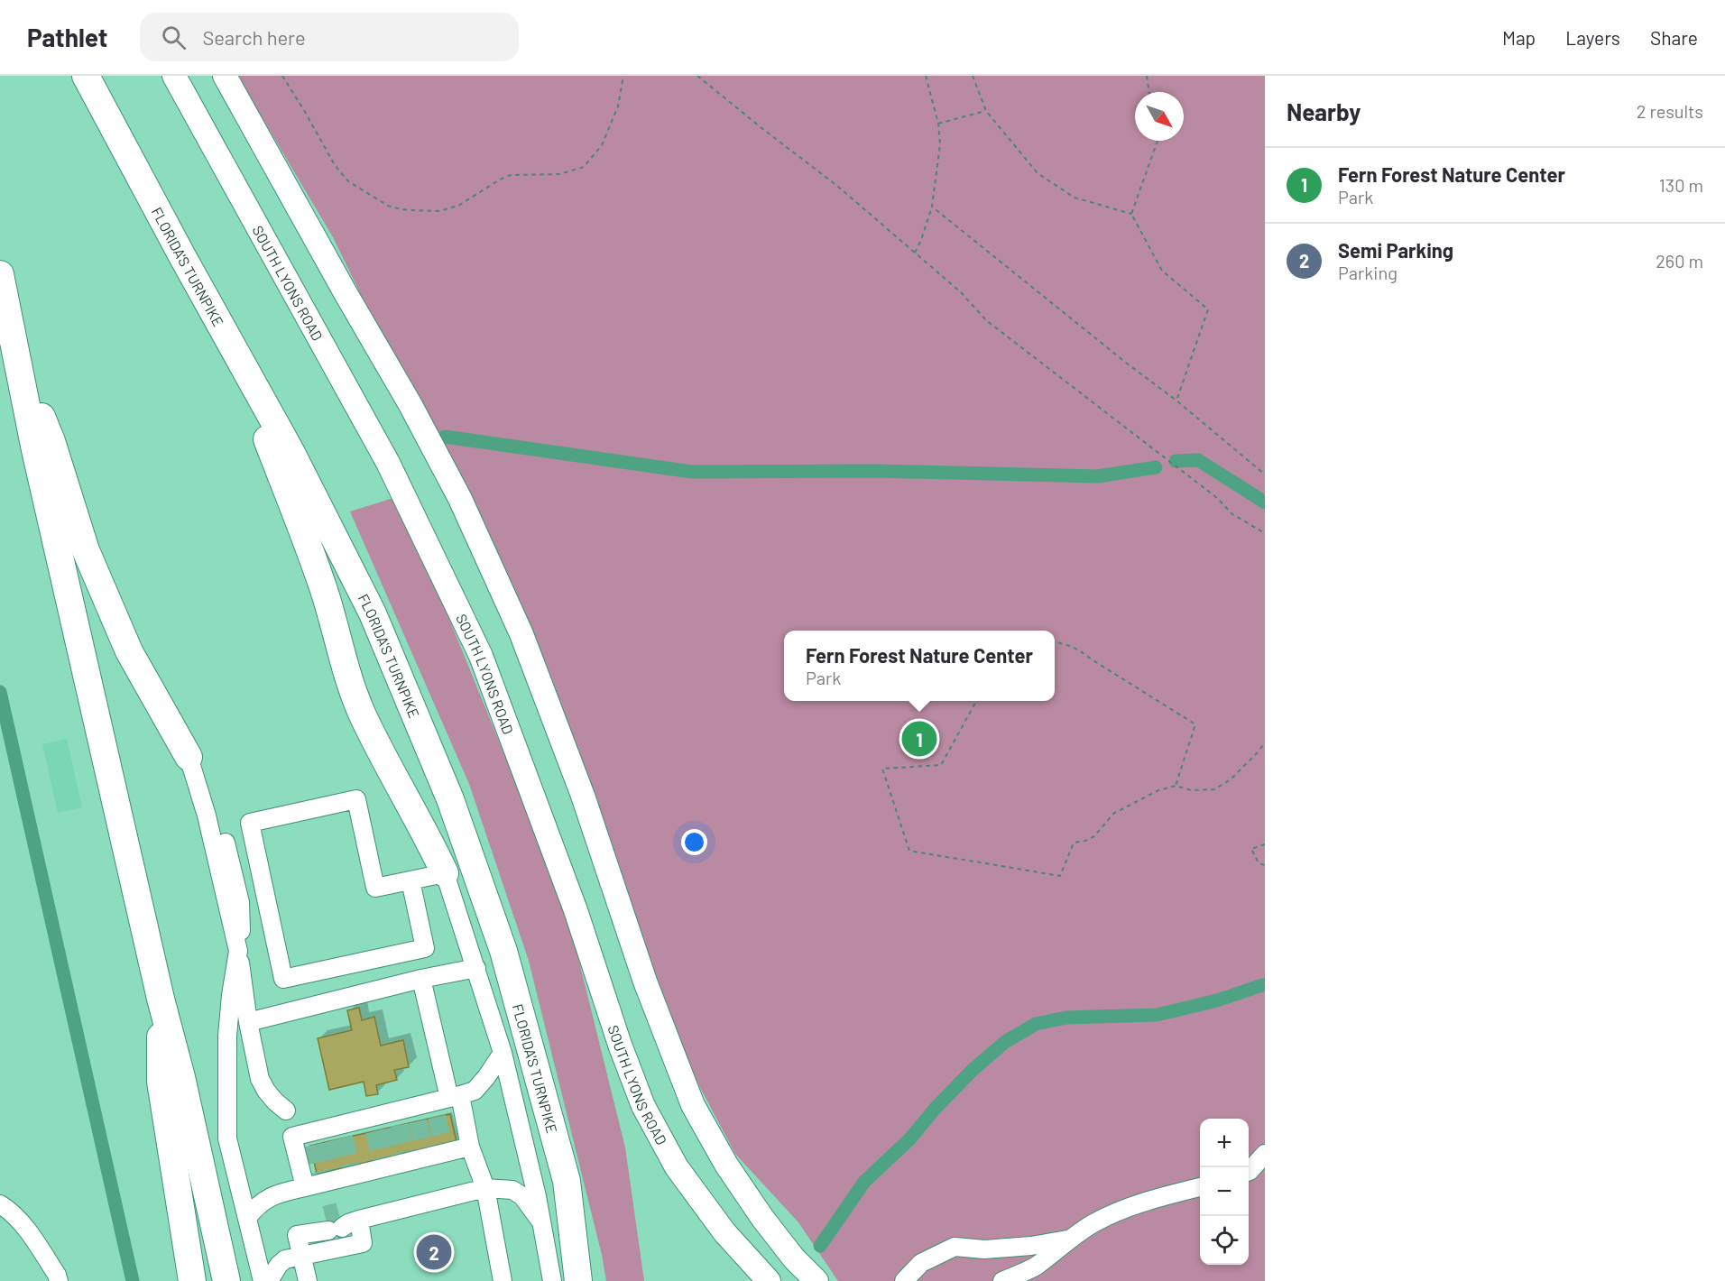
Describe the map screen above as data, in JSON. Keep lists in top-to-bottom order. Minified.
{"streets":{"highway":["FLORIDA'S TURNPIKE"],"main road":["SOUTH LYONS ROAD"]},"north":"bottom right","page":{"header":"Pathlet","search":"Search here","nav":["Map","Layers","Share"],"heading":["Nearby","2 results"],"list":[{"mark":"1","name":"Fern Forest Nature Center","note":"Park","value":"130 m"},{"mark":"2","name":"Semi Parking","note":"Parking","value":"260 m"}],"popup":["Fern Forest Nature Center","Park"],"pins":["1","2"],"map_buttons":["+","−"]}}
